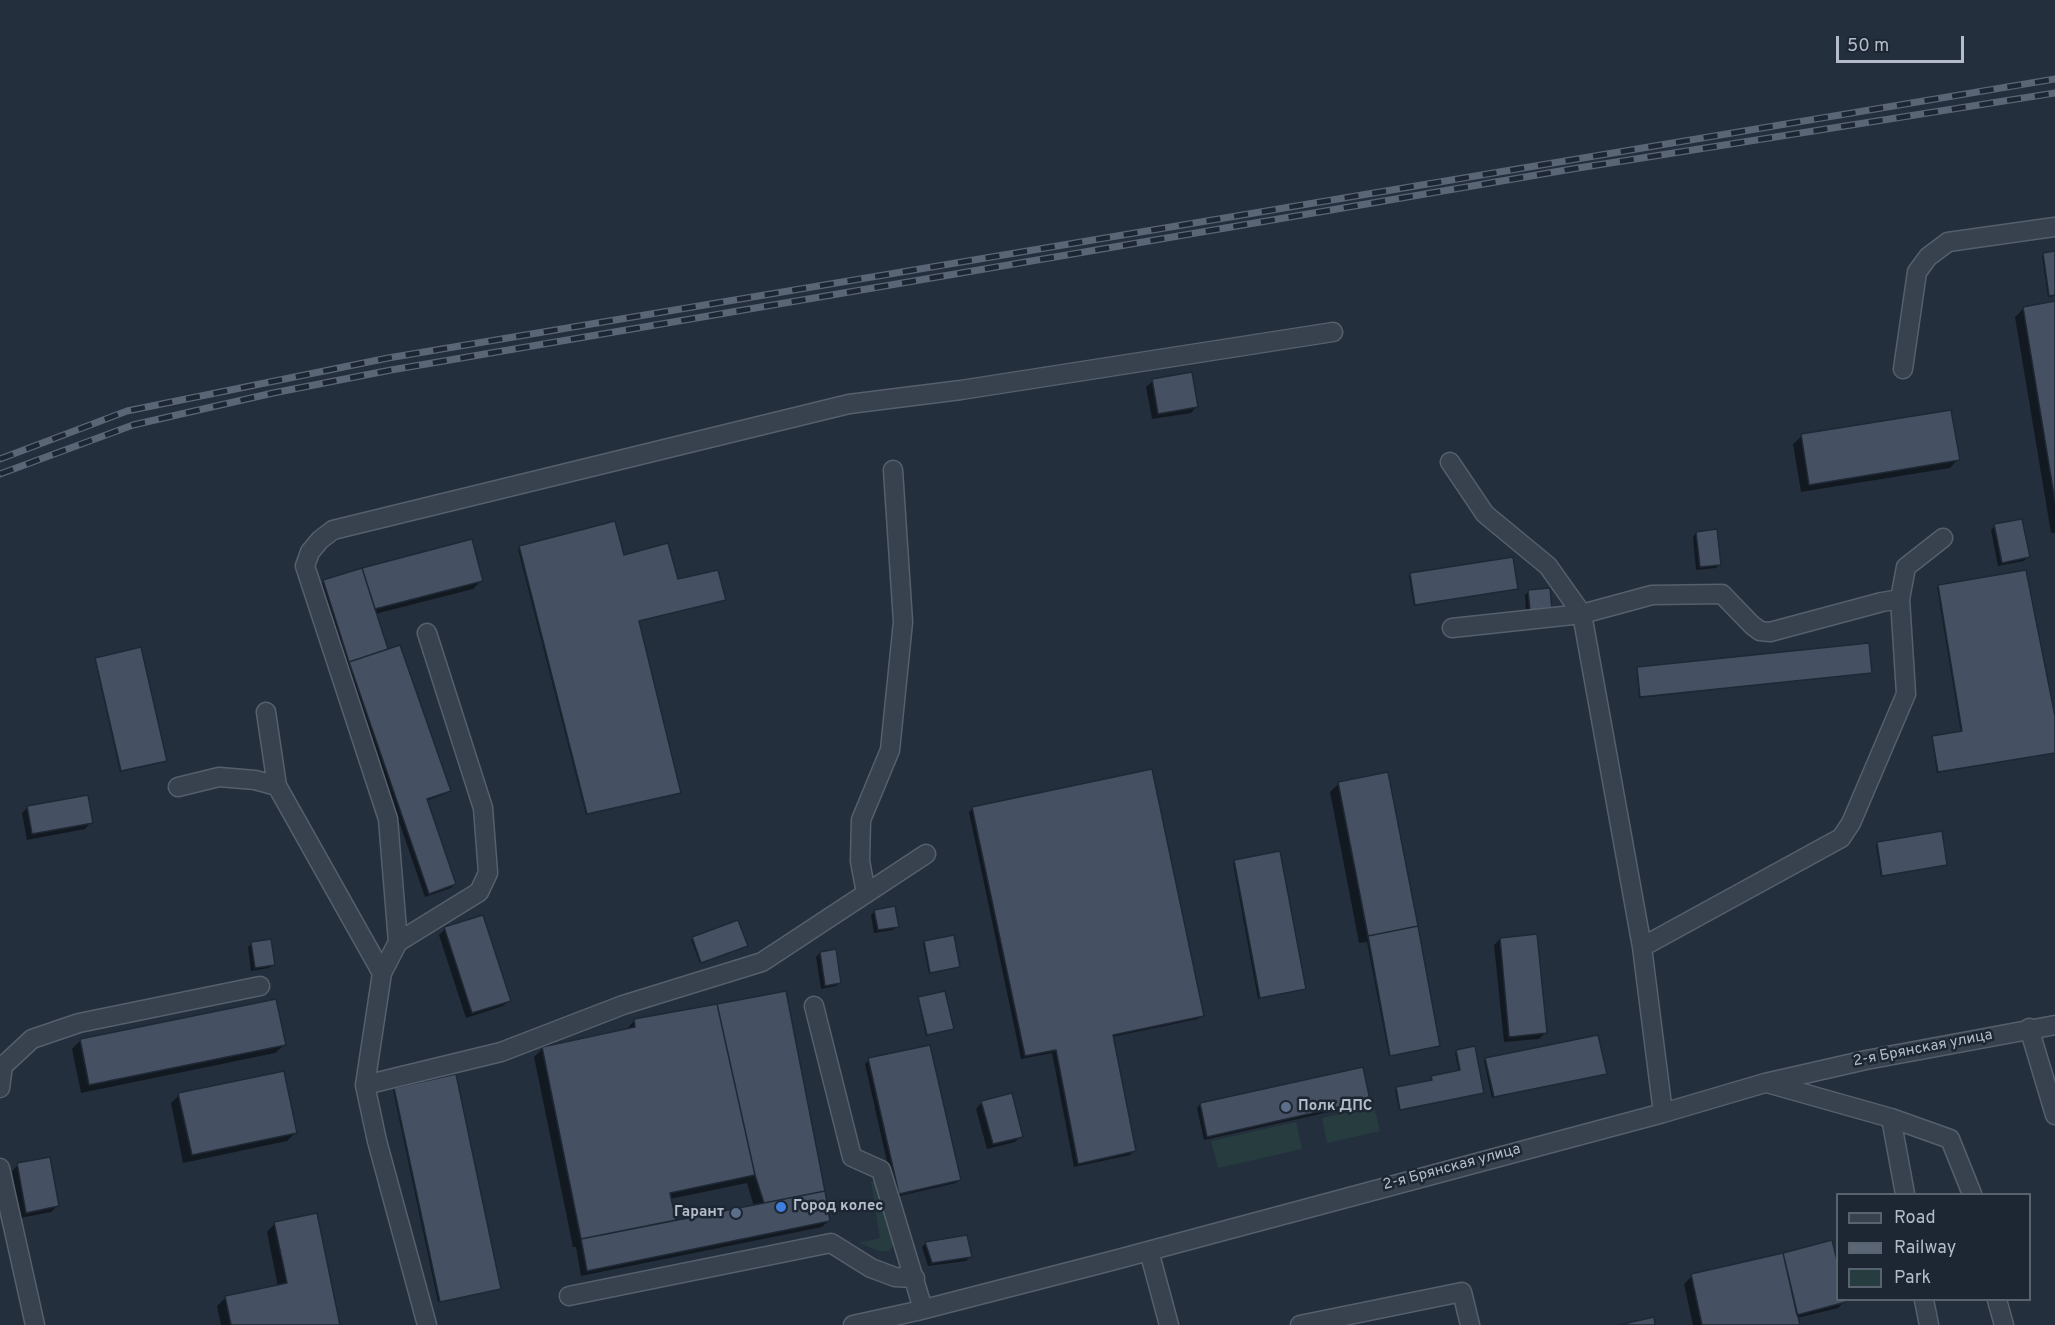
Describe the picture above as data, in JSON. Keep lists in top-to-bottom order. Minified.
{"streets":{"street":["2-я Брянская улица"]},"places":["Полк ДПС","Город колес","Гарант"],"legend":["Road","Railway","Park"],"scale_bar":"50 m"}
